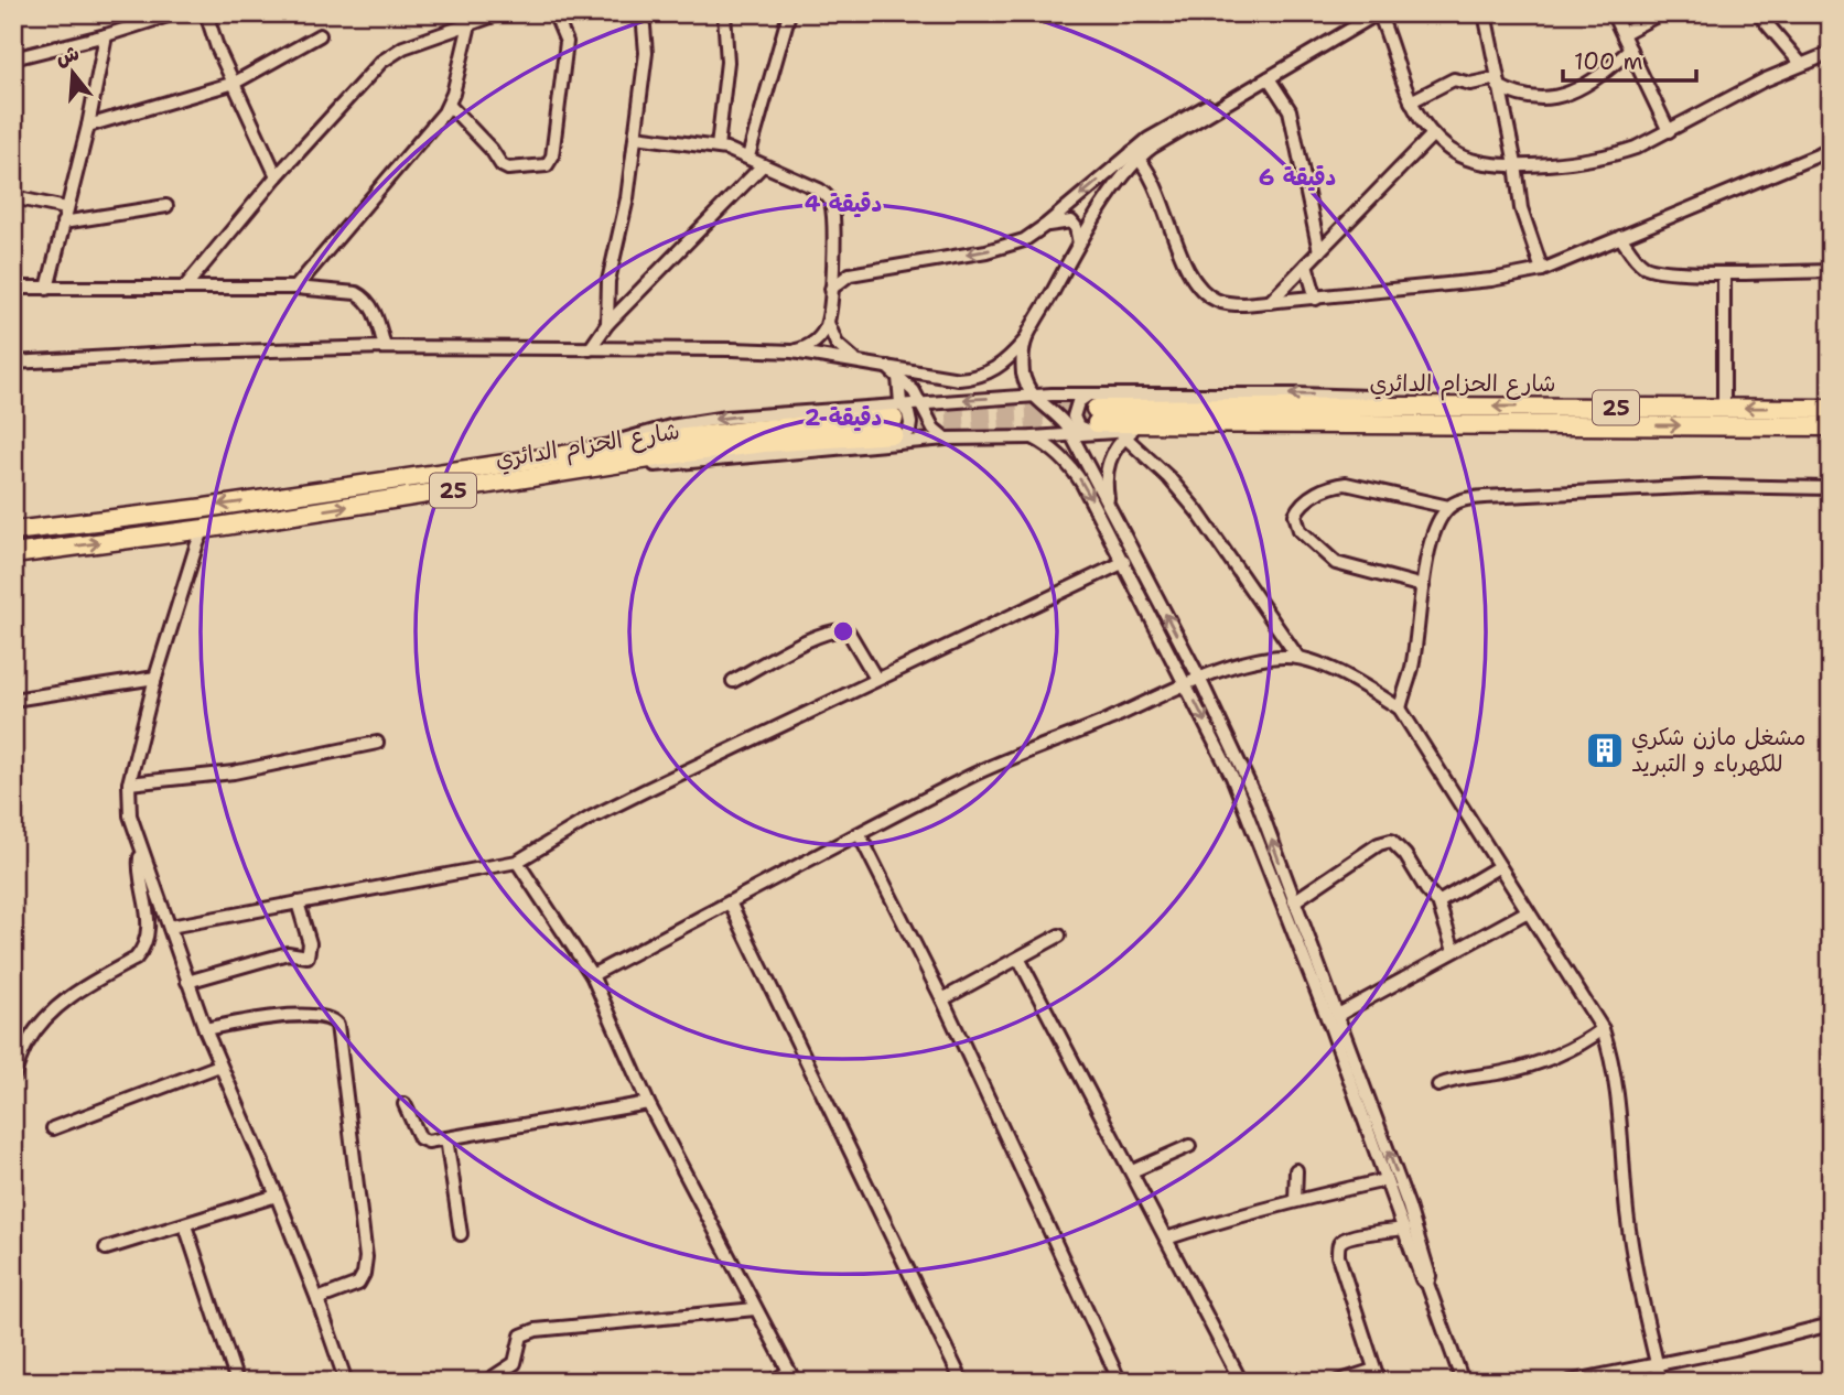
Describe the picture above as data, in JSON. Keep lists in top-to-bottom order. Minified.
{"streets":{"highway":["شارع الحزام الدائري","25"]},"places":{"building":["مشغل مازن شكري للكهرباء و التبريد"]},"scale_bar":"100 m","north":"top","rings":["6 دقيقة","4 دقيقة","2 دقيقة"]}
